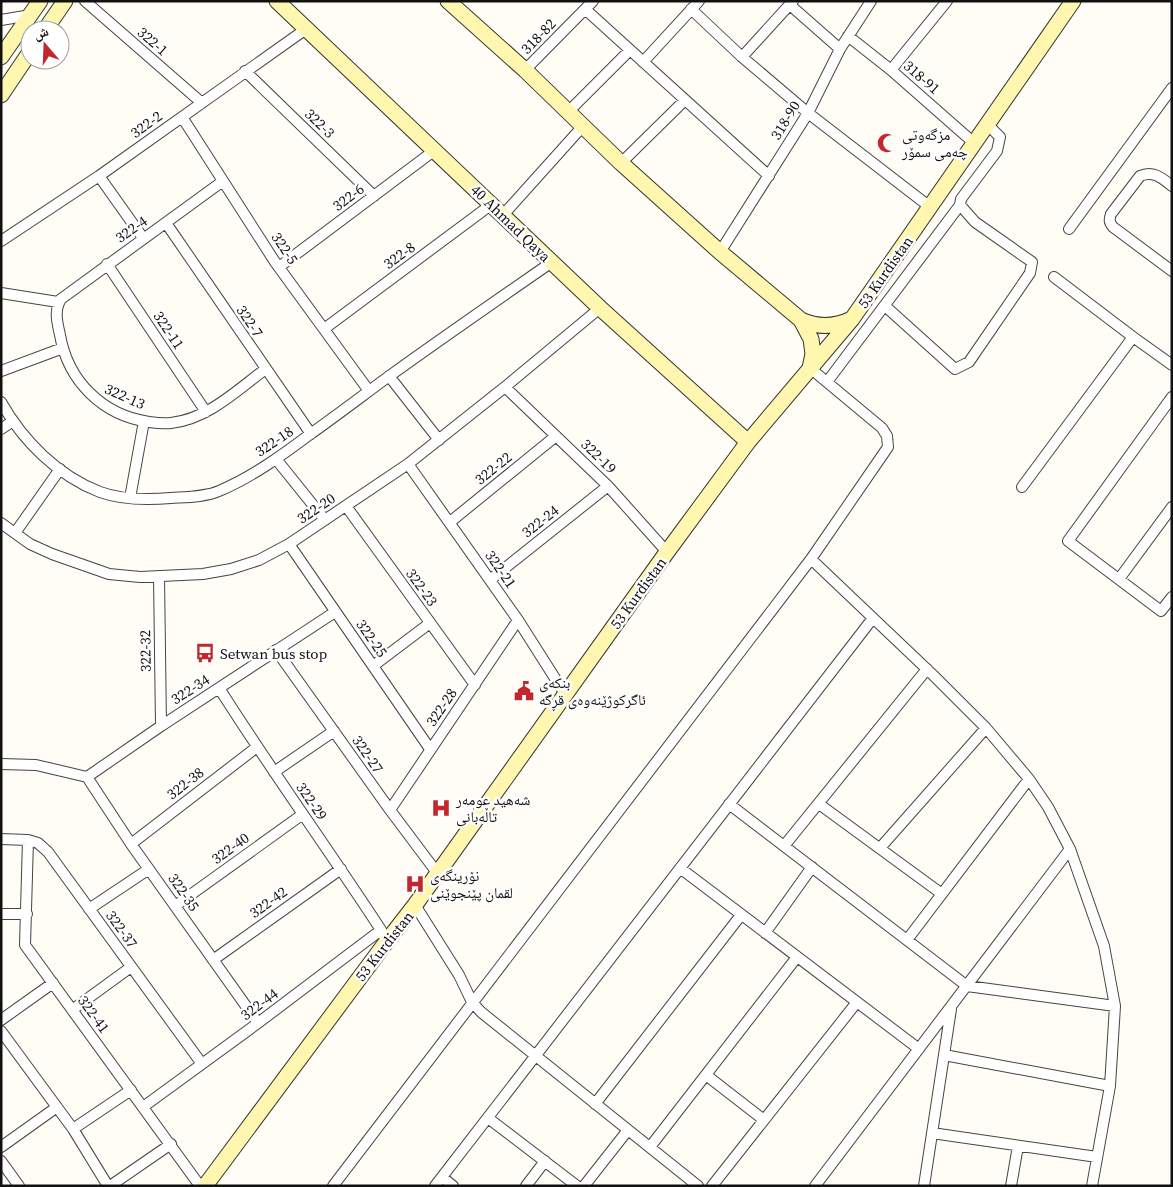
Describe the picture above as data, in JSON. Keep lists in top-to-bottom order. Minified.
{"streets":{"main road":["40 Ahmad Qaya","53 Kurdistan"],"street":["318-82","322-1","318-91","318-90","322-3","322-2","322-6","322-4","322-5","322-8","322-7","322-11","322-13","322-18","322-19","322-22","322-20","322-24","322-21","322-23","322-25","322-32","322-34","322-28","322-27","322-38","322-29","322-40","322-35","322-42","322-37","322-44","322-41"]},"crossings":[["322-1","322-2"],["318-91","318-90"],["318-91","53 Kurdistan"],["322-3","322-2"],["322-3","322-6"],["322-2","40 Ahmad Qaya"],["322-2","322-5"],["322-6","40 Ahmad Qaya"],["322-6","322-5"],["40 Ahmad Qaya","322-8"],["40 Ahmad Qaya","53 Kurdistan"],["40 Ahmad Qaya","322-18"],["40 Ahmad Qaya","322-20"],["322-4","322-5"],["322-4","322-7"],["322-4","322-11"],["322-4","322-13"],["322-5","322-8"],["322-5","322-18"],["53 Kurdistan","322-19"],["53 Kurdistan","322-21"],["53 Kurdistan","322-27"],["53 Kurdistan","322-29"],["53 Kurdistan","322-44"],["322-7","322-13"],["322-7","322-18"],["322-11","322-13"],["322-19","322-22"],["322-19","322-20"],["322-19","322-24"],["322-22","322-21"],["322-20","322-21"],["322-20","322-23"],["322-20","322-25"],["322-20","322-32"],["322-24","322-21"],["322-21","322-28"],["322-23","322-28"],["322-25","322-34"],["322-25","322-28"],["322-32","322-34"],["322-34","322-27"],["322-34","322-29"],["322-34","322-35"],["322-28","322-27"],["322-38","322-29"],["322-38","322-35"],["322-29","322-40"],["322-29","322-42"],["322-29","322-44"],["322-40","322-35"],["322-35","322-42"],["322-35","322-44"],["322-37","322-44"],["322-37","322-41"],["322-44","322-41"]],"places":{"mosque":["مزگەوتی چەمی سمۆر"],"bus stop":["Setwan bus stop"],"public building":["بنکەی ئاگرکوژێنەوەی قڕگە"],"hospital":["شەهید عومەر تاڵەبانی","نۆرینگەی لقمان پێنجوێنی"]},"north":"top"}
